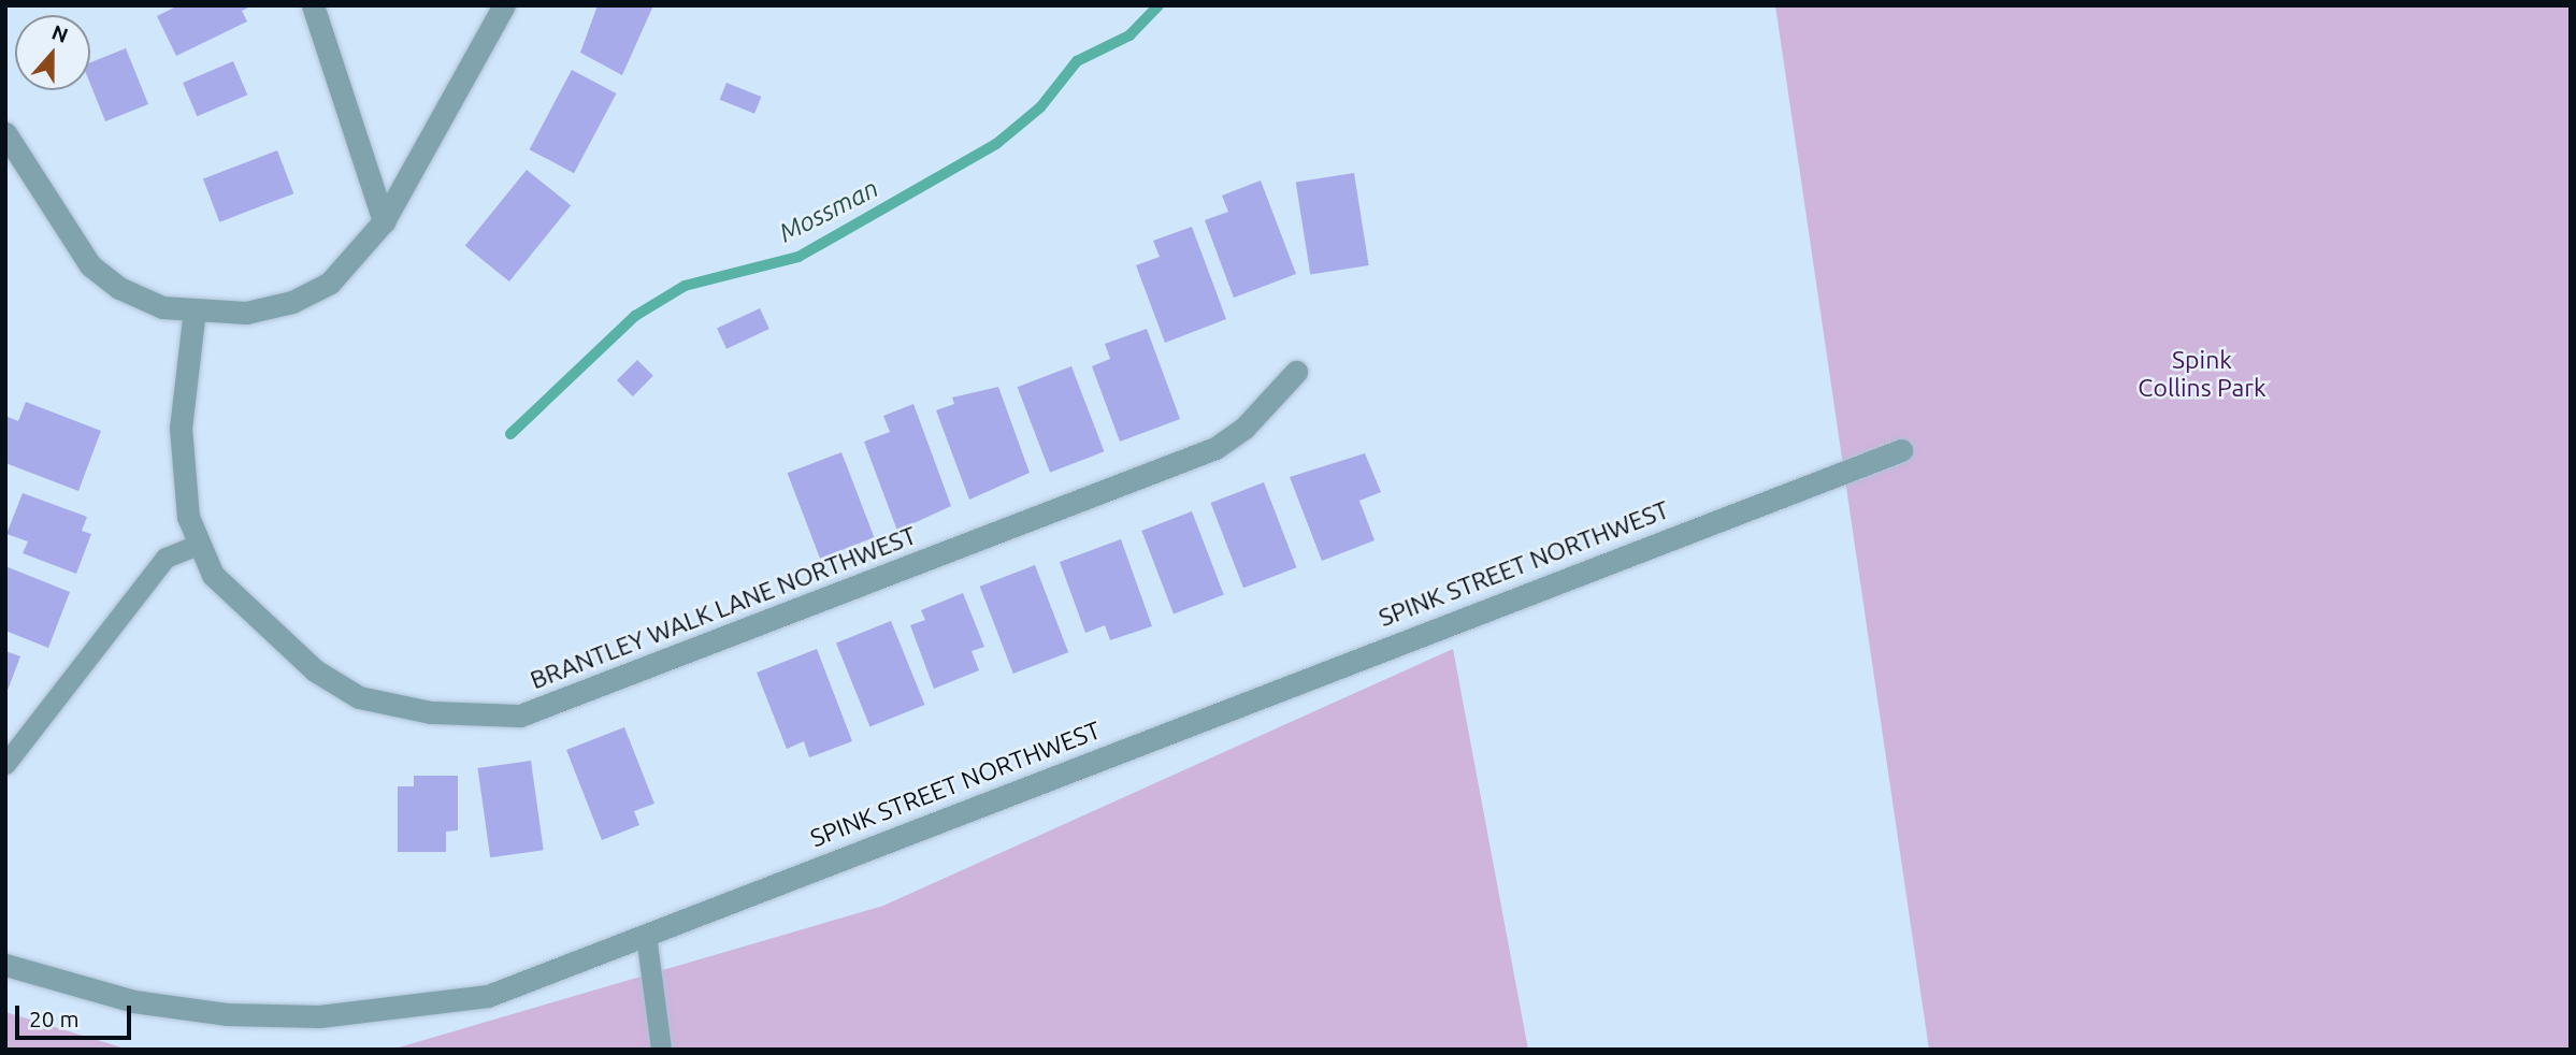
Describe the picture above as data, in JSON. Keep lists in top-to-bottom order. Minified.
{"streets":{"street":["SPINK STREET NORTHWEST","BRANTLEY WALK LANE NORTHWEST"]},"water":["Mossman"],"parks":["Spink Collins Park"],"scale_bar":"20 m","north":"top"}
